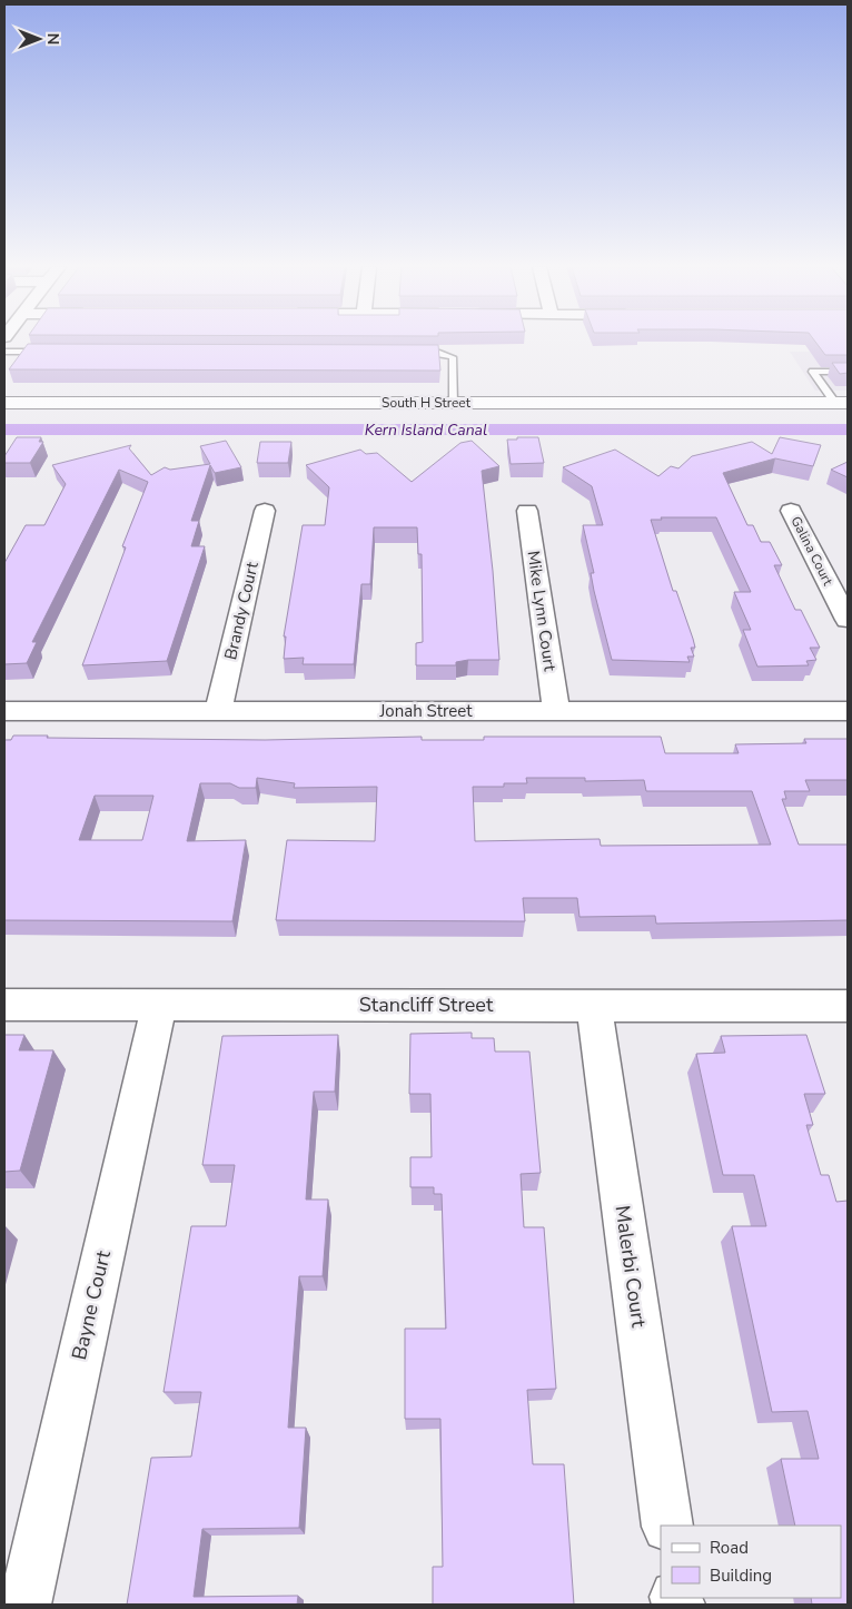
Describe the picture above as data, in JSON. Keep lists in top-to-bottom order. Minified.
{"streets":{"street":["South H Street","Galina Court","Brandy Court","Mike Lynn Court","Jonah Street","Stancliff Street","Malerbi Court","Bayne Court"]},"crossings":[["Brandy Court","Jonah Street"],["Mike Lynn Court","Jonah Street"],["Stancliff Street","Malerbi Court"],["Stancliff Street","Bayne Court"]],"water":["Kern Island Canal"],"legend":["Road","Building"],"north":"right"}
